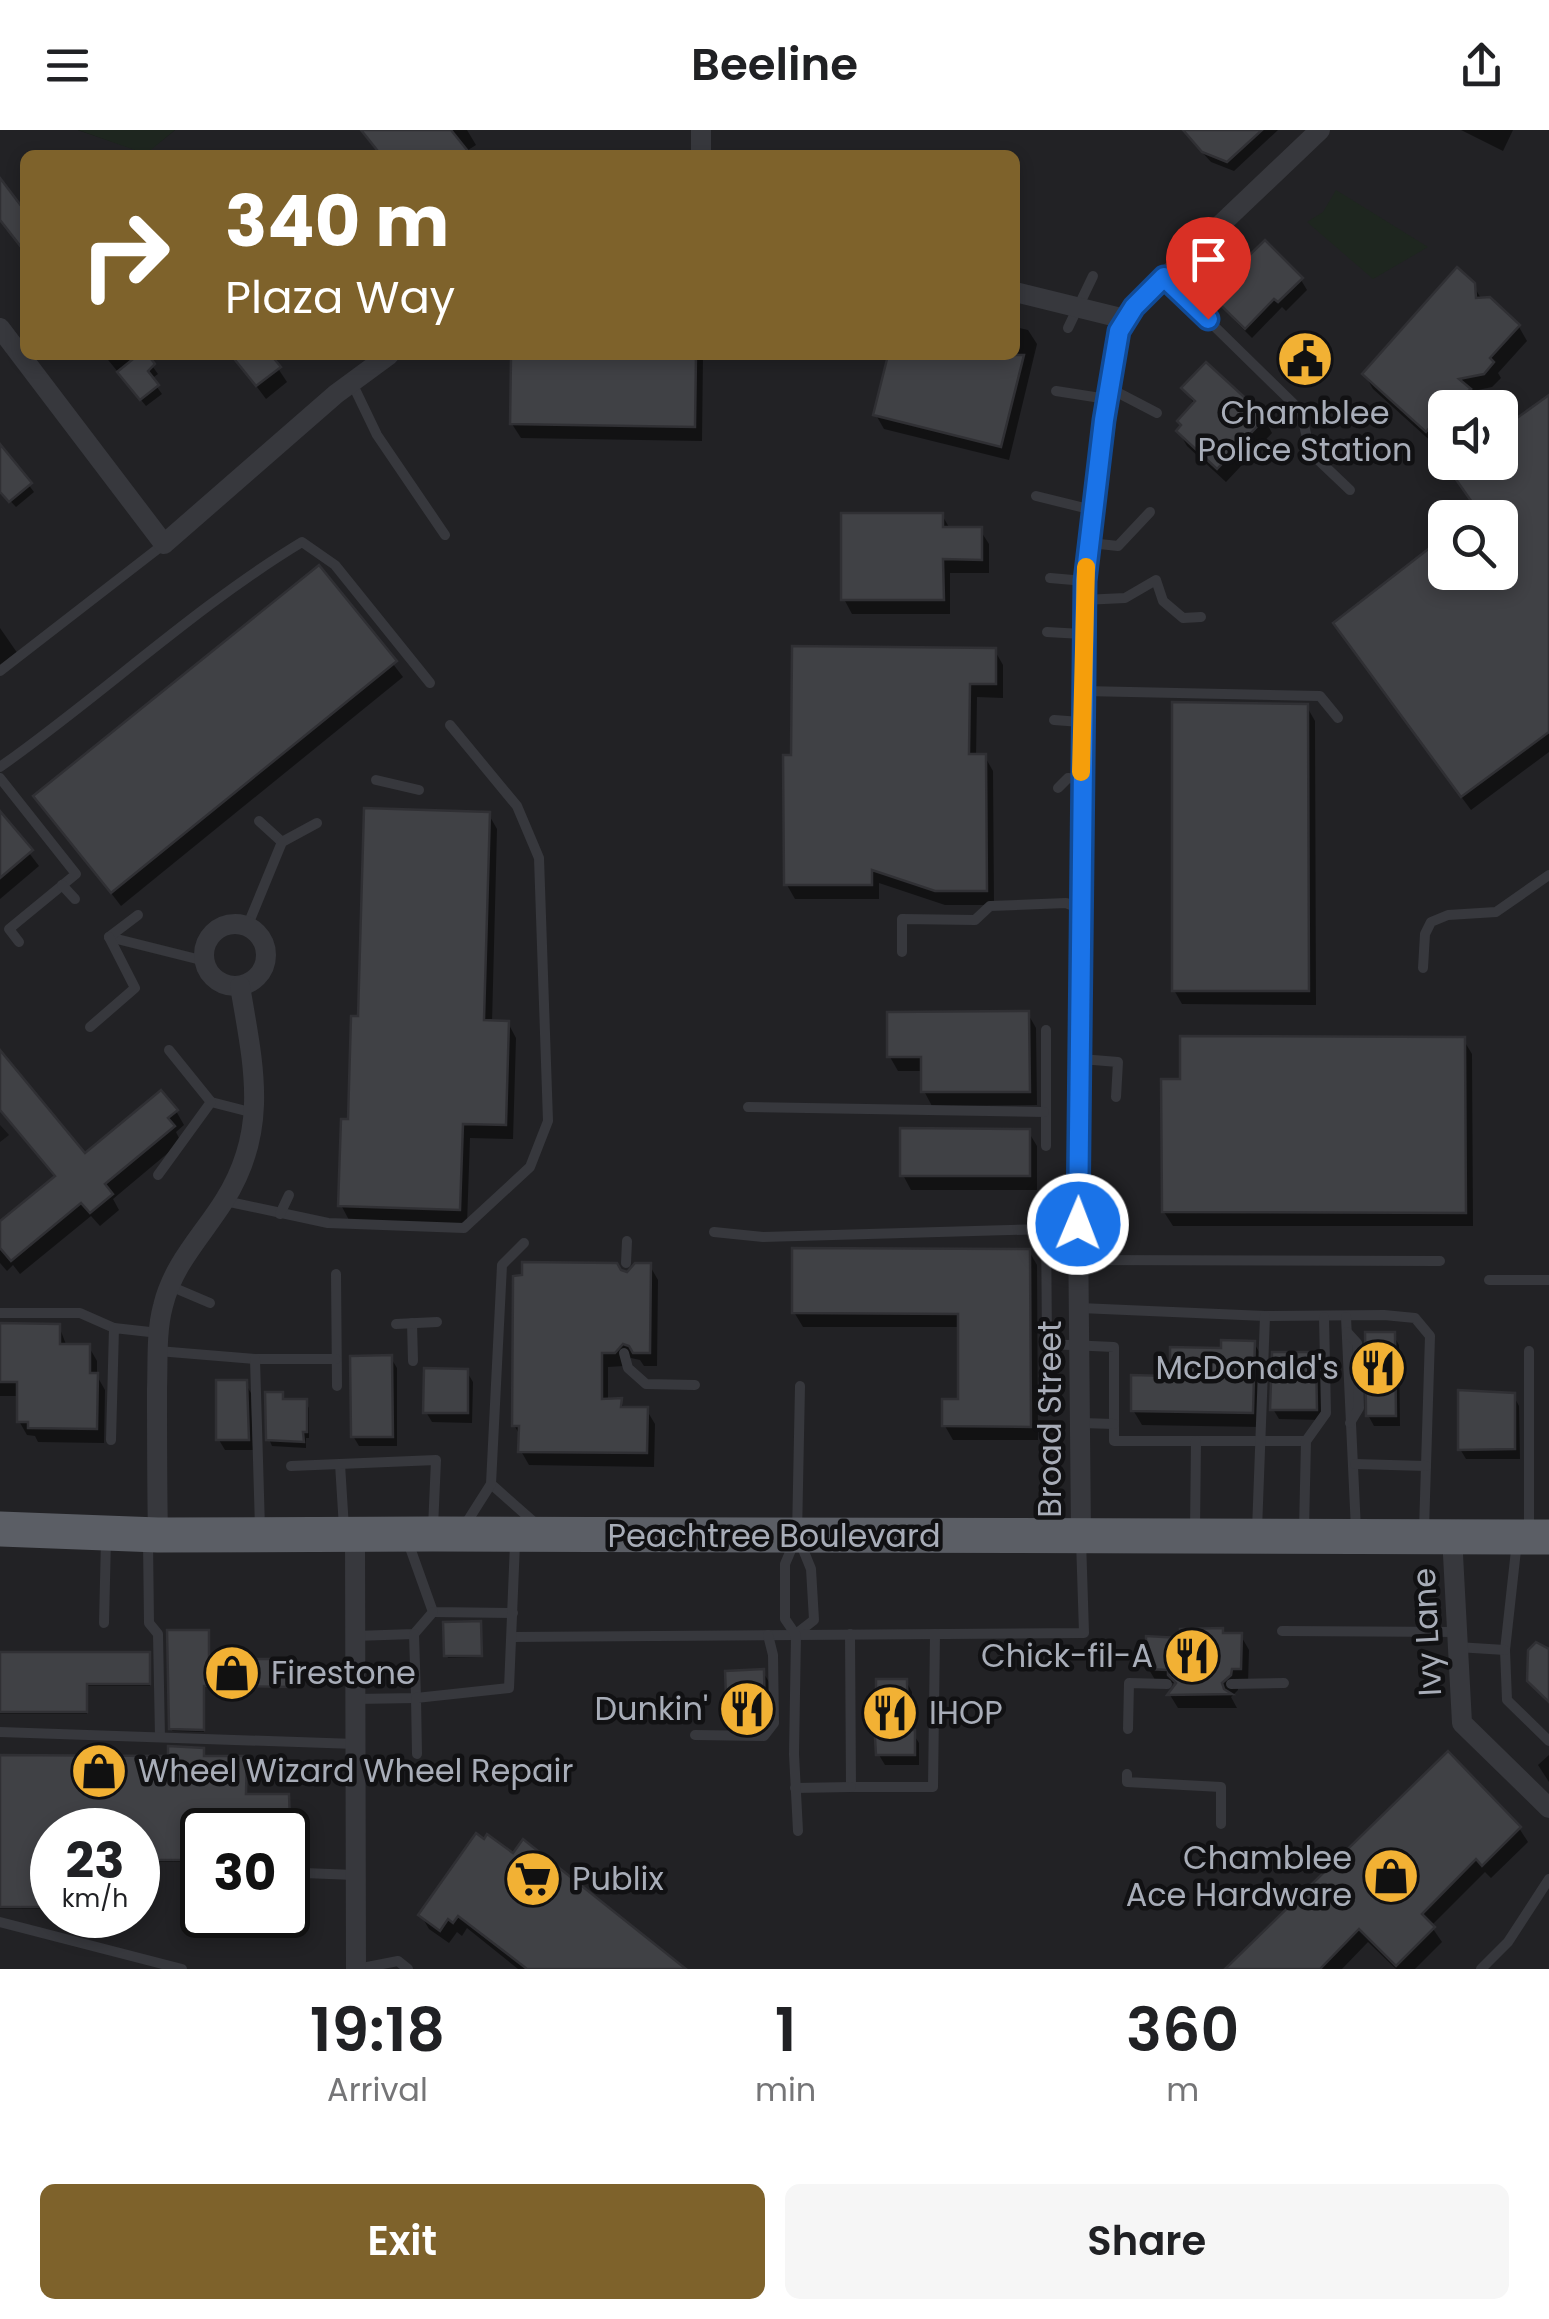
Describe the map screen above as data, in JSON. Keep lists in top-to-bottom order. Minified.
{"streets":{"highway":["Peachtree Boulevard"],"street":["Broad Street","Ivy Lane"]},"crossings":[["Broad Street","Peachtree Boulevard"],["Peachtree Boulevard","Ivy Lane"]],"places":{"public building":["Chamblee Police Station"],"restaurant":["McDonald's","Chick-fil-A","Dunkin'","IHOP"],"shop":["Firestone","Wheel Wizard Wheel Repair","Chamblee Ace Hardware"],"supermarket":["Publix"]},"page":{"header":"Beeline","turn":["340 m","Plaza Way"],"speed":"23 km/h","limit":"30","eta":["19:18","Arrival","1","min","360","m"],"buttons":["Exit","Share"]}}
